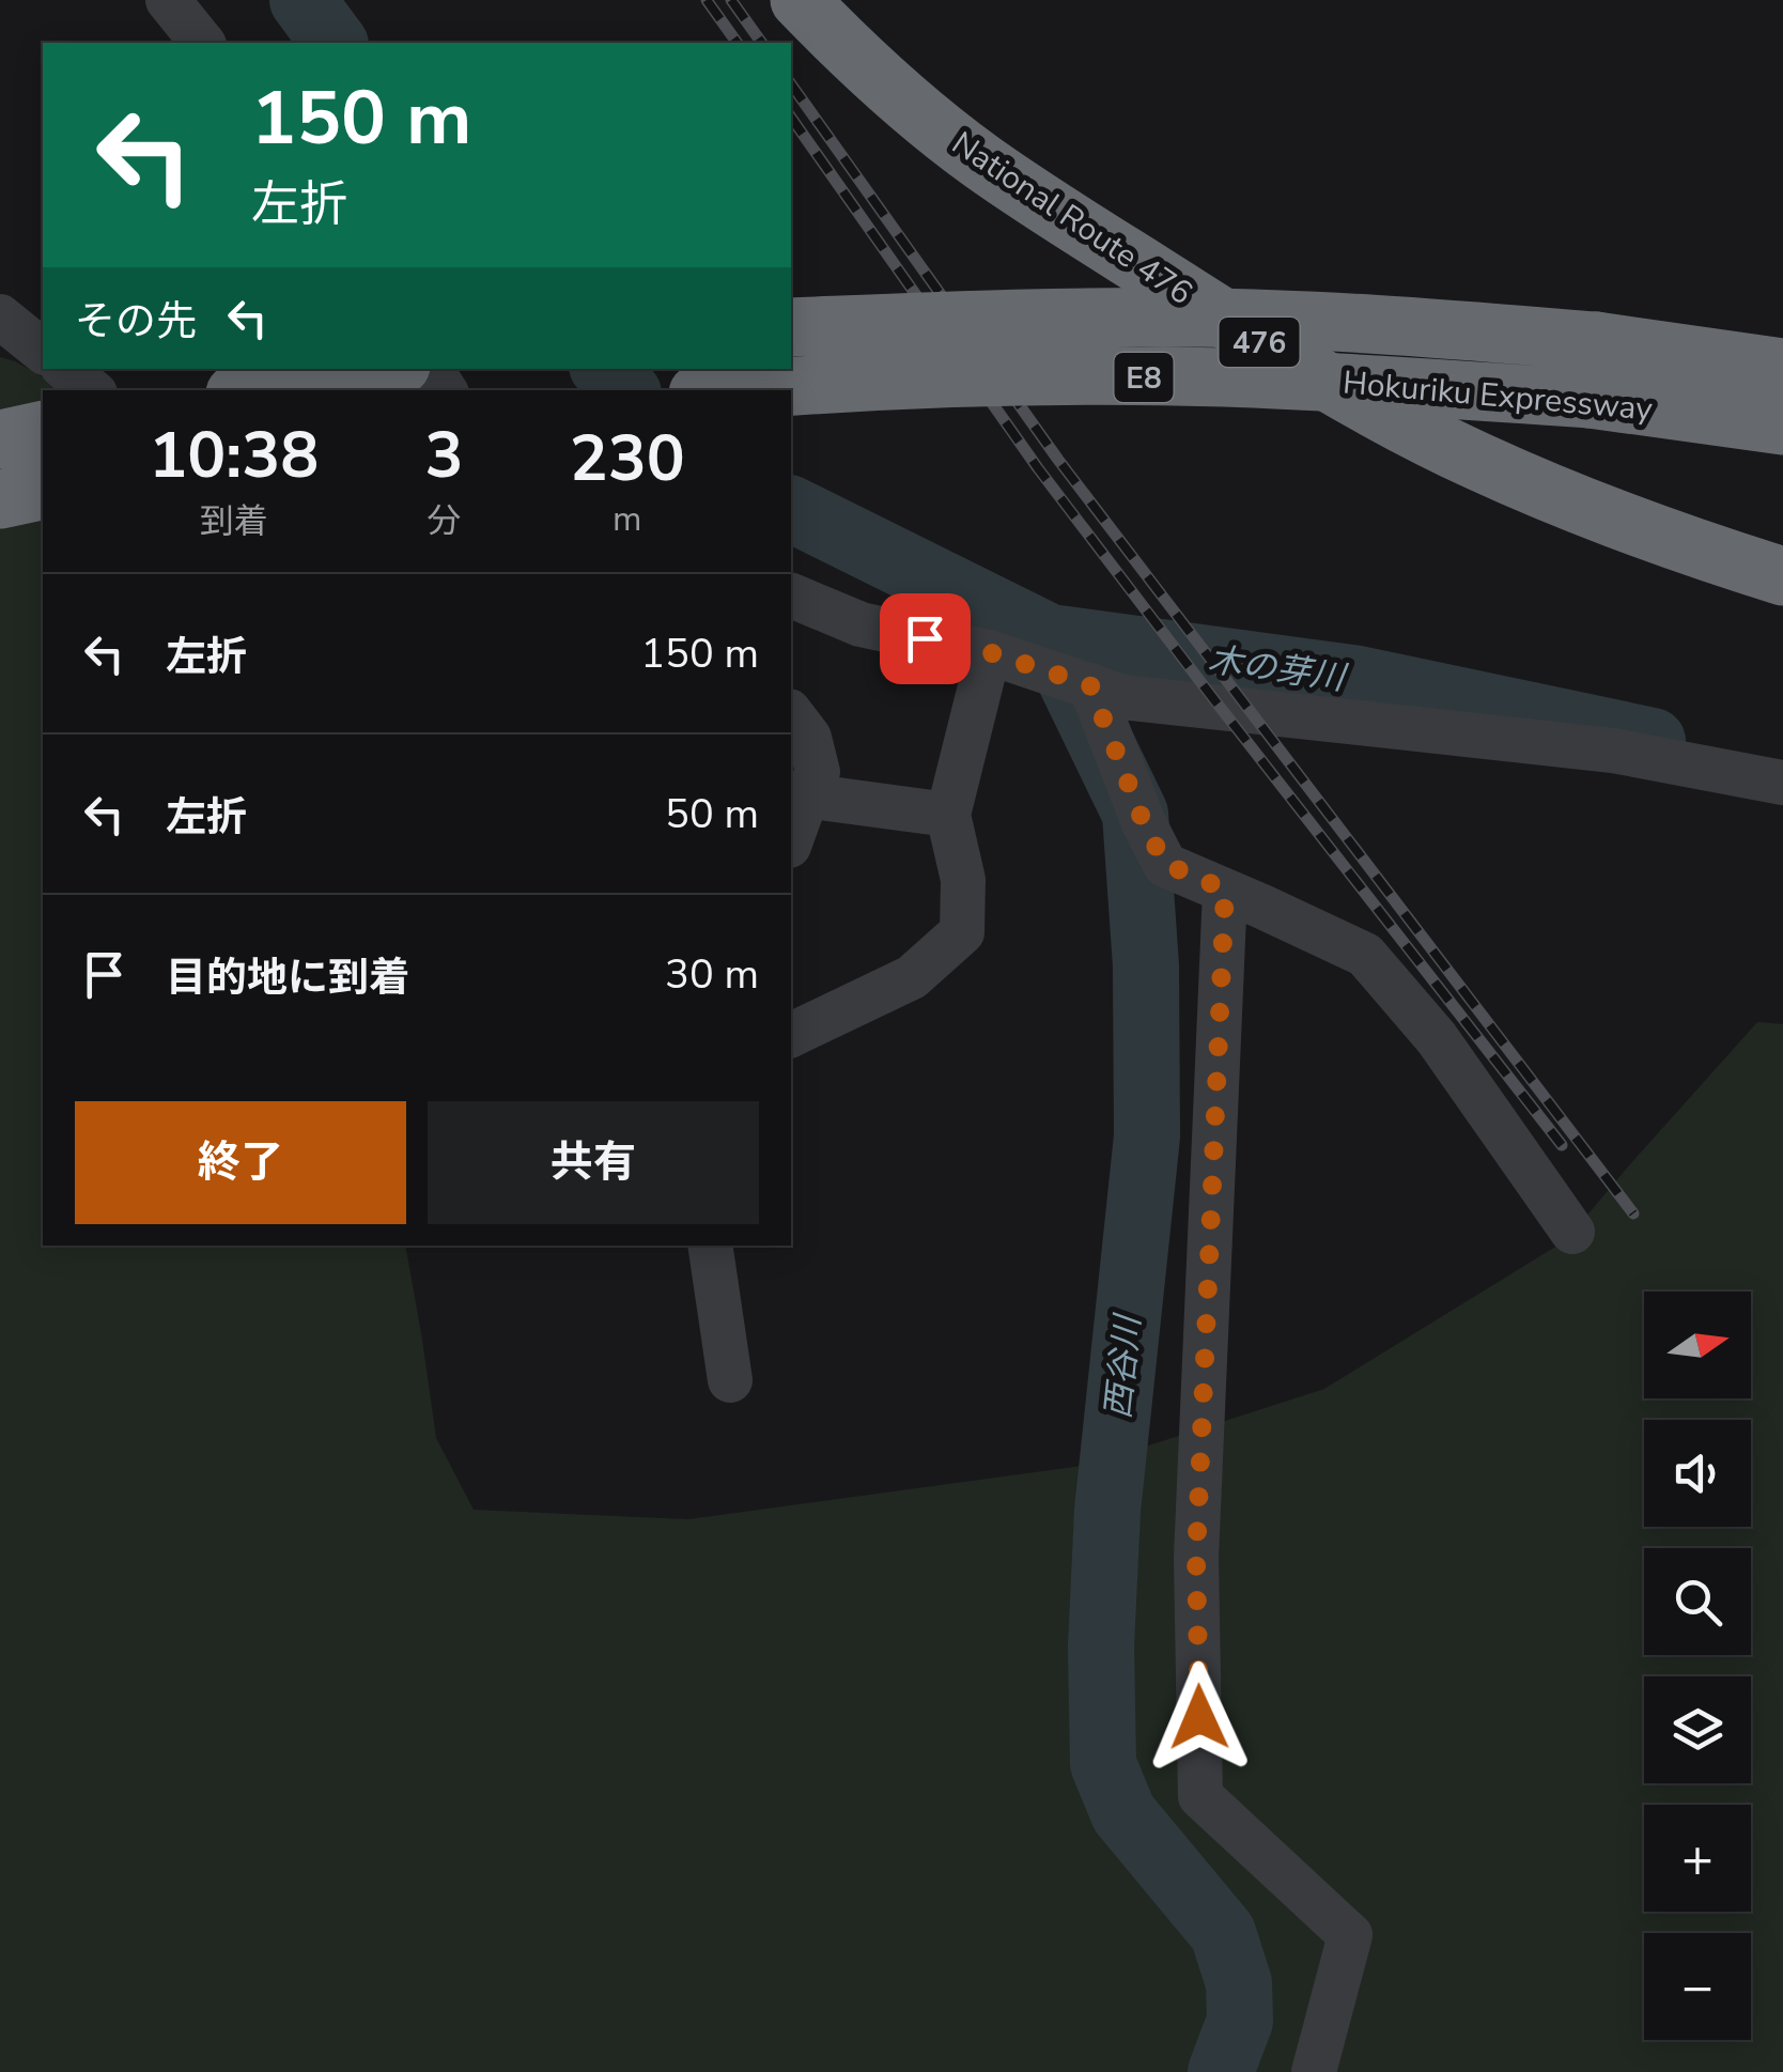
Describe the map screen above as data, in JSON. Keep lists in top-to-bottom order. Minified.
{"streets":{"highway":["National Route 476","476","E8","Hokuriku Expressway"]},"water":["木の芽川","西谷川"],"north":"right","page":{"turn":["150 m","左折"],"then":"その先","eta":["10:38","到着","3","分","230","m"],"list":[{"name":"左折","value":"150 m"},{"name":"左折","value":"50 m"},{"name":"目的地に到着","value":"30 m"}],"buttons":["終了","共有"],"map_buttons":["+","−"]}}
